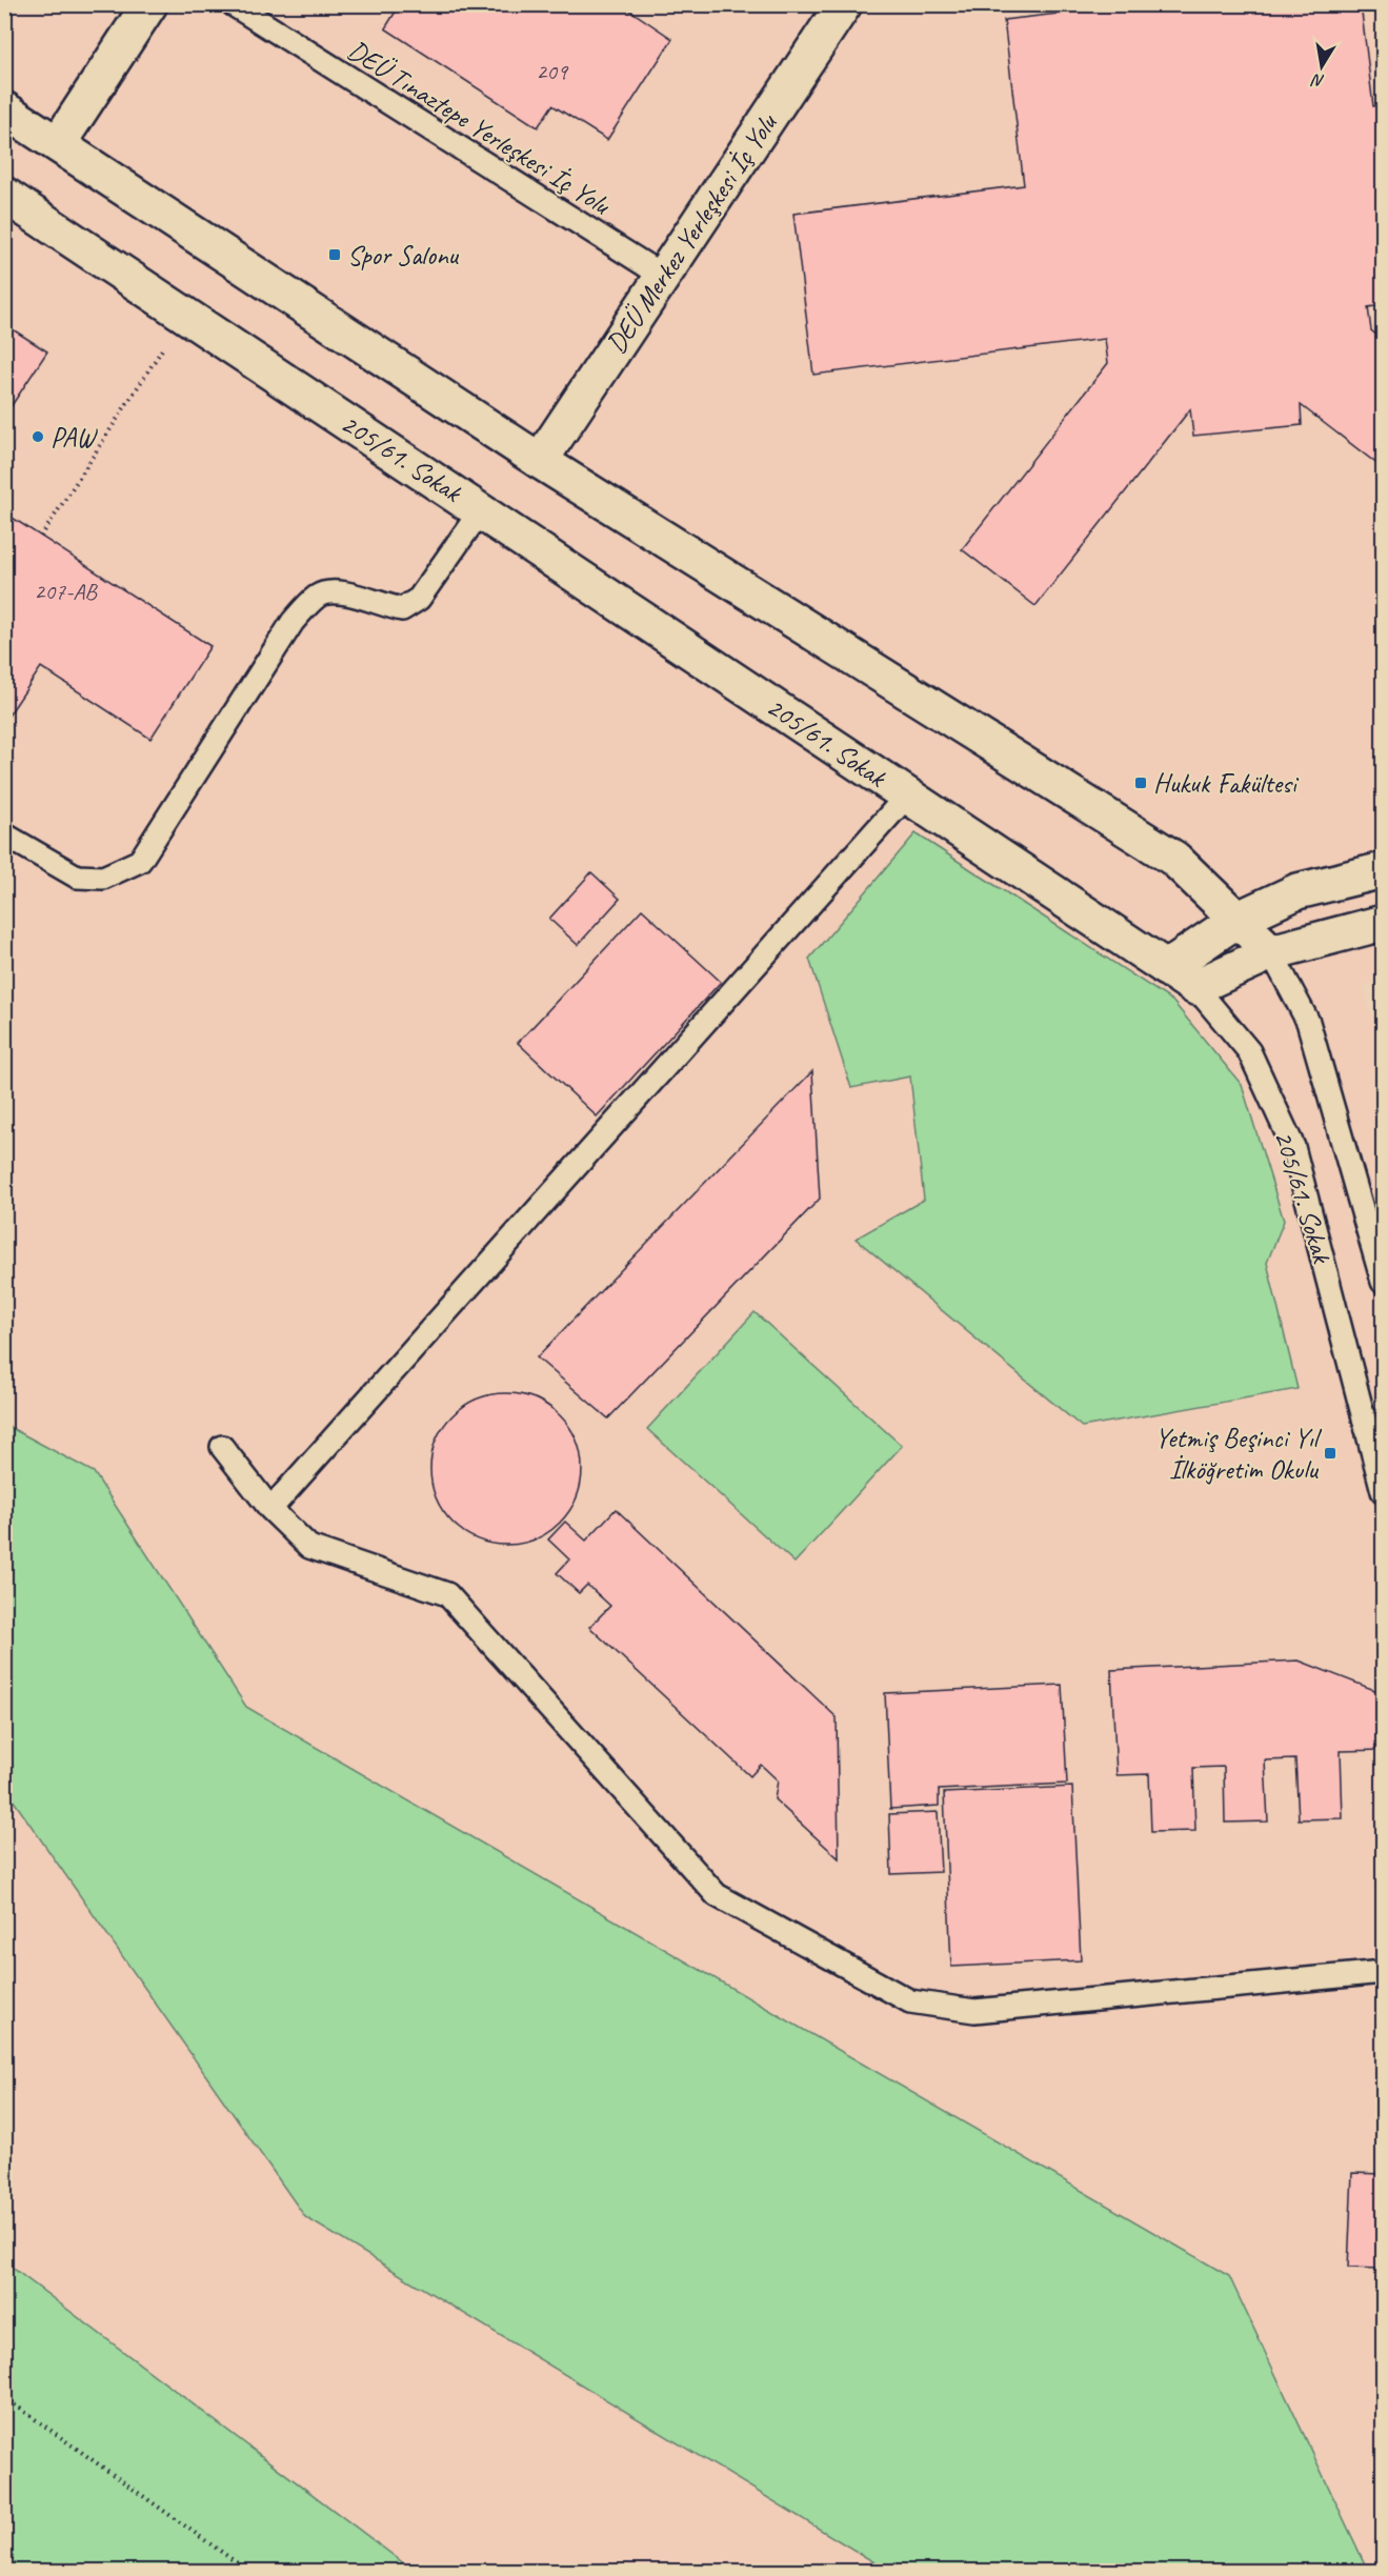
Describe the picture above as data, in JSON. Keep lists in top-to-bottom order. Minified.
{"streets":{"main road":["DEÜ Merkez Yerleşkesi İç Yolu","205/61. Sokak"],"lane":["DEÜ Tınaztepe Yerleşkesi İç Yolu"]},"crossings":[["DEÜ Tınaztepe Yerleşkesi İç Yolu","DEÜ Merkez Yerleşkesi İç Yolu"],["DEÜ Merkez Yerleşkesi İç Yolu","205/61. Sokak"]],"places":{"transit":["Spor Salonu","Hukuk Fakültesi","Yetmiş Beşinci Yıl İlköğretim Okulu"],"other":["PAW"]},"house_numbers":["209","207-AB"],"north":"bottom"}
